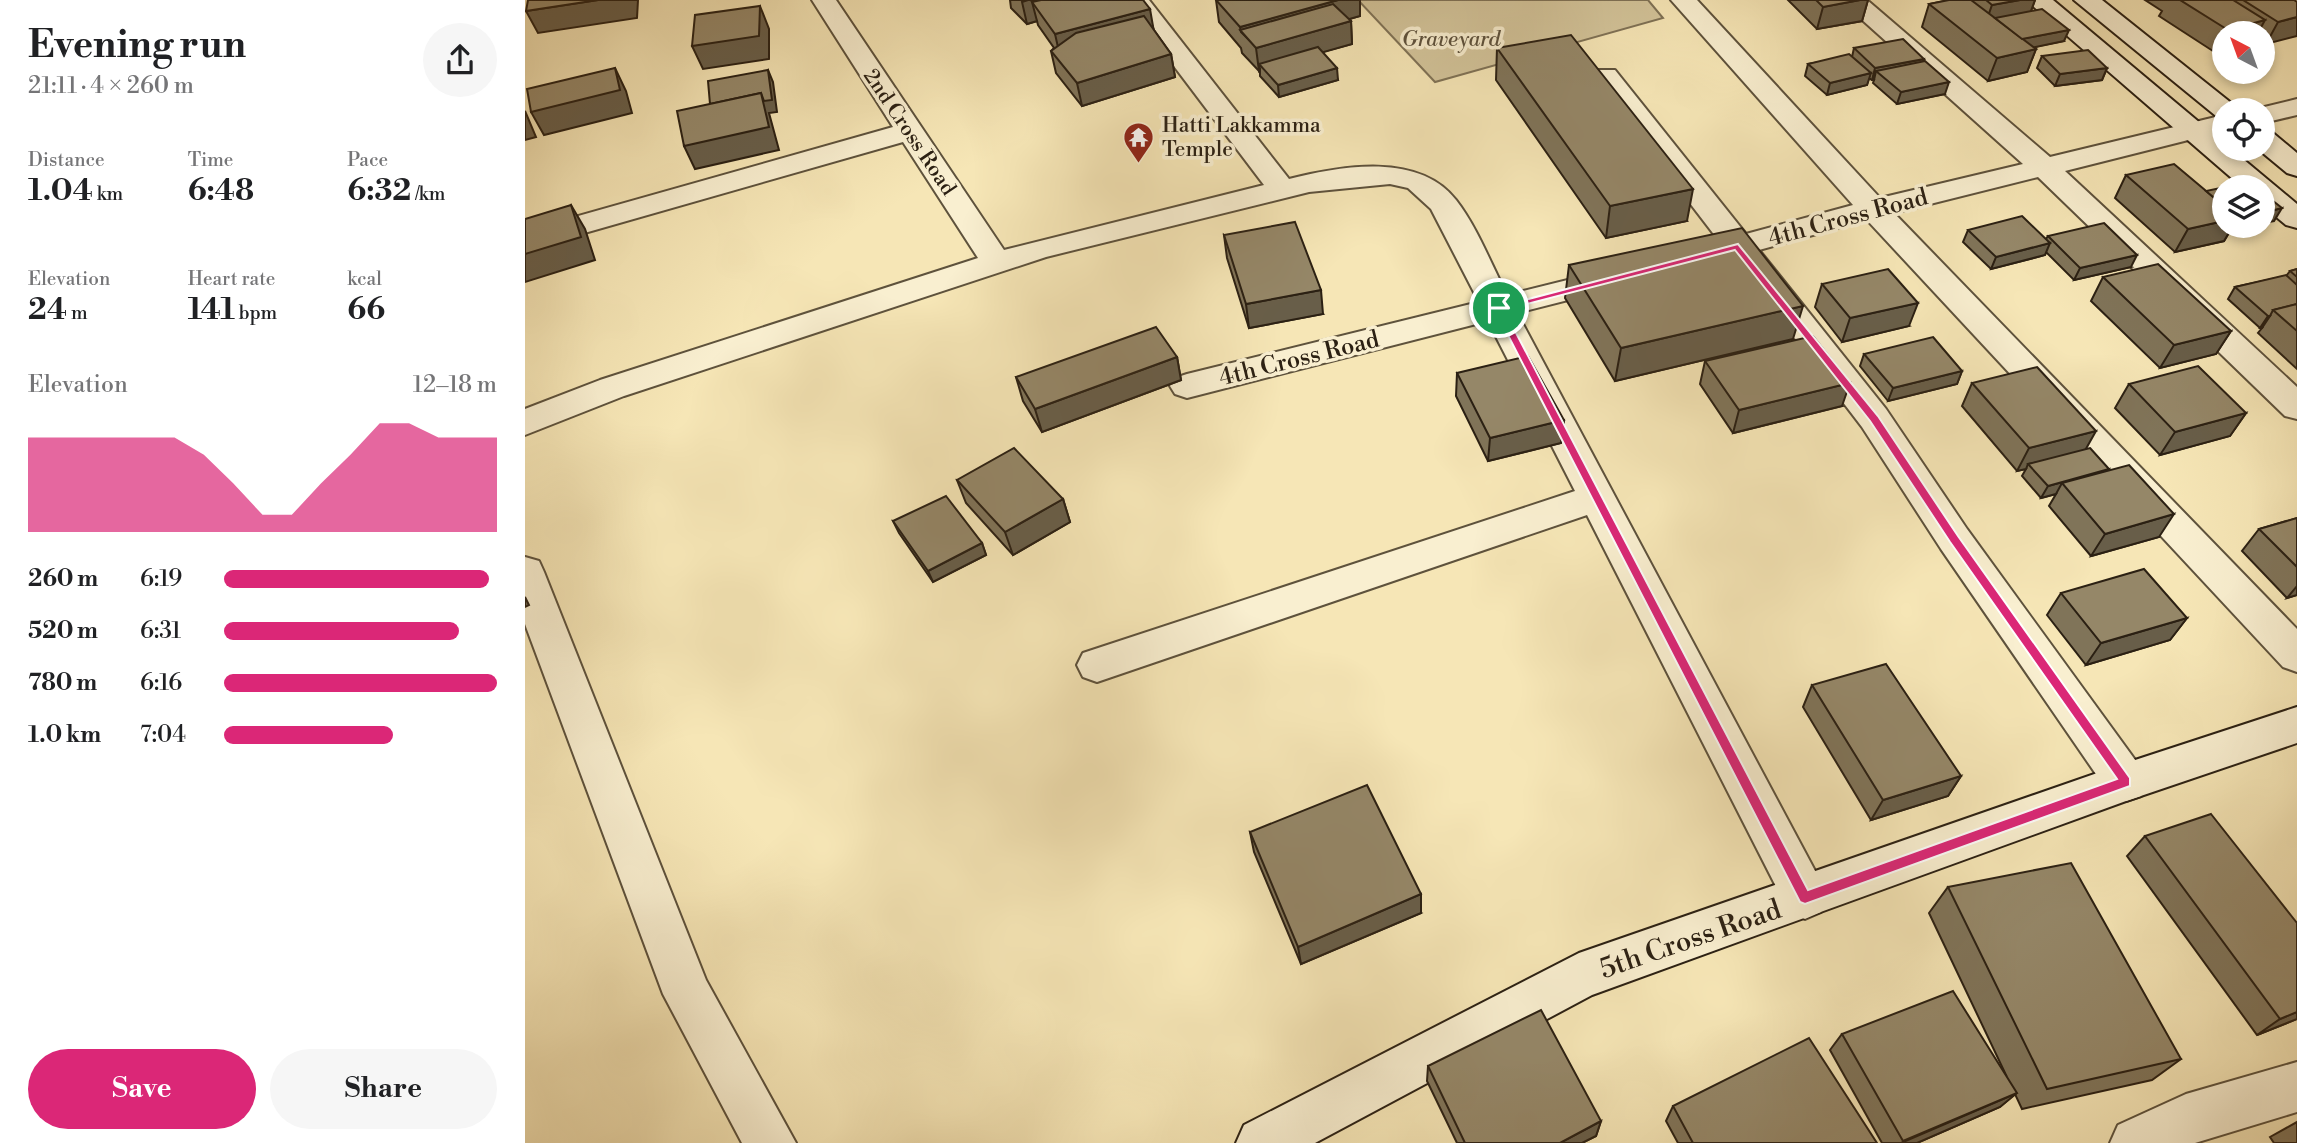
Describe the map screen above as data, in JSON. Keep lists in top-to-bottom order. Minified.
{"streets":{"street":["2nd Cross Road","4th Cross Road","5th Cross Road"]},"parks":["Graveyard"],"places":{"temple":["Hatti Lakkamma Temple"]},"north":"top left","page":{"heading":["Evening run","21:11 · 4 × 260 m"],"stats":[["Distance","1.04 km"],["Time","6:48"],["Pace","6:32 /km"],["Elevation","24 m"],["Heart rate","141 bpm"],["kcal","66"]],"chart":["Elevation","12–18 m"],"list":[{"name":"260 m","note":"6:19"},{"name":"520 m","note":"6:31"},{"name":"780 m","note":"6:16"},{"name":"1.0 km","note":"7:04"}],"buttons":["Save","Share"]}}
